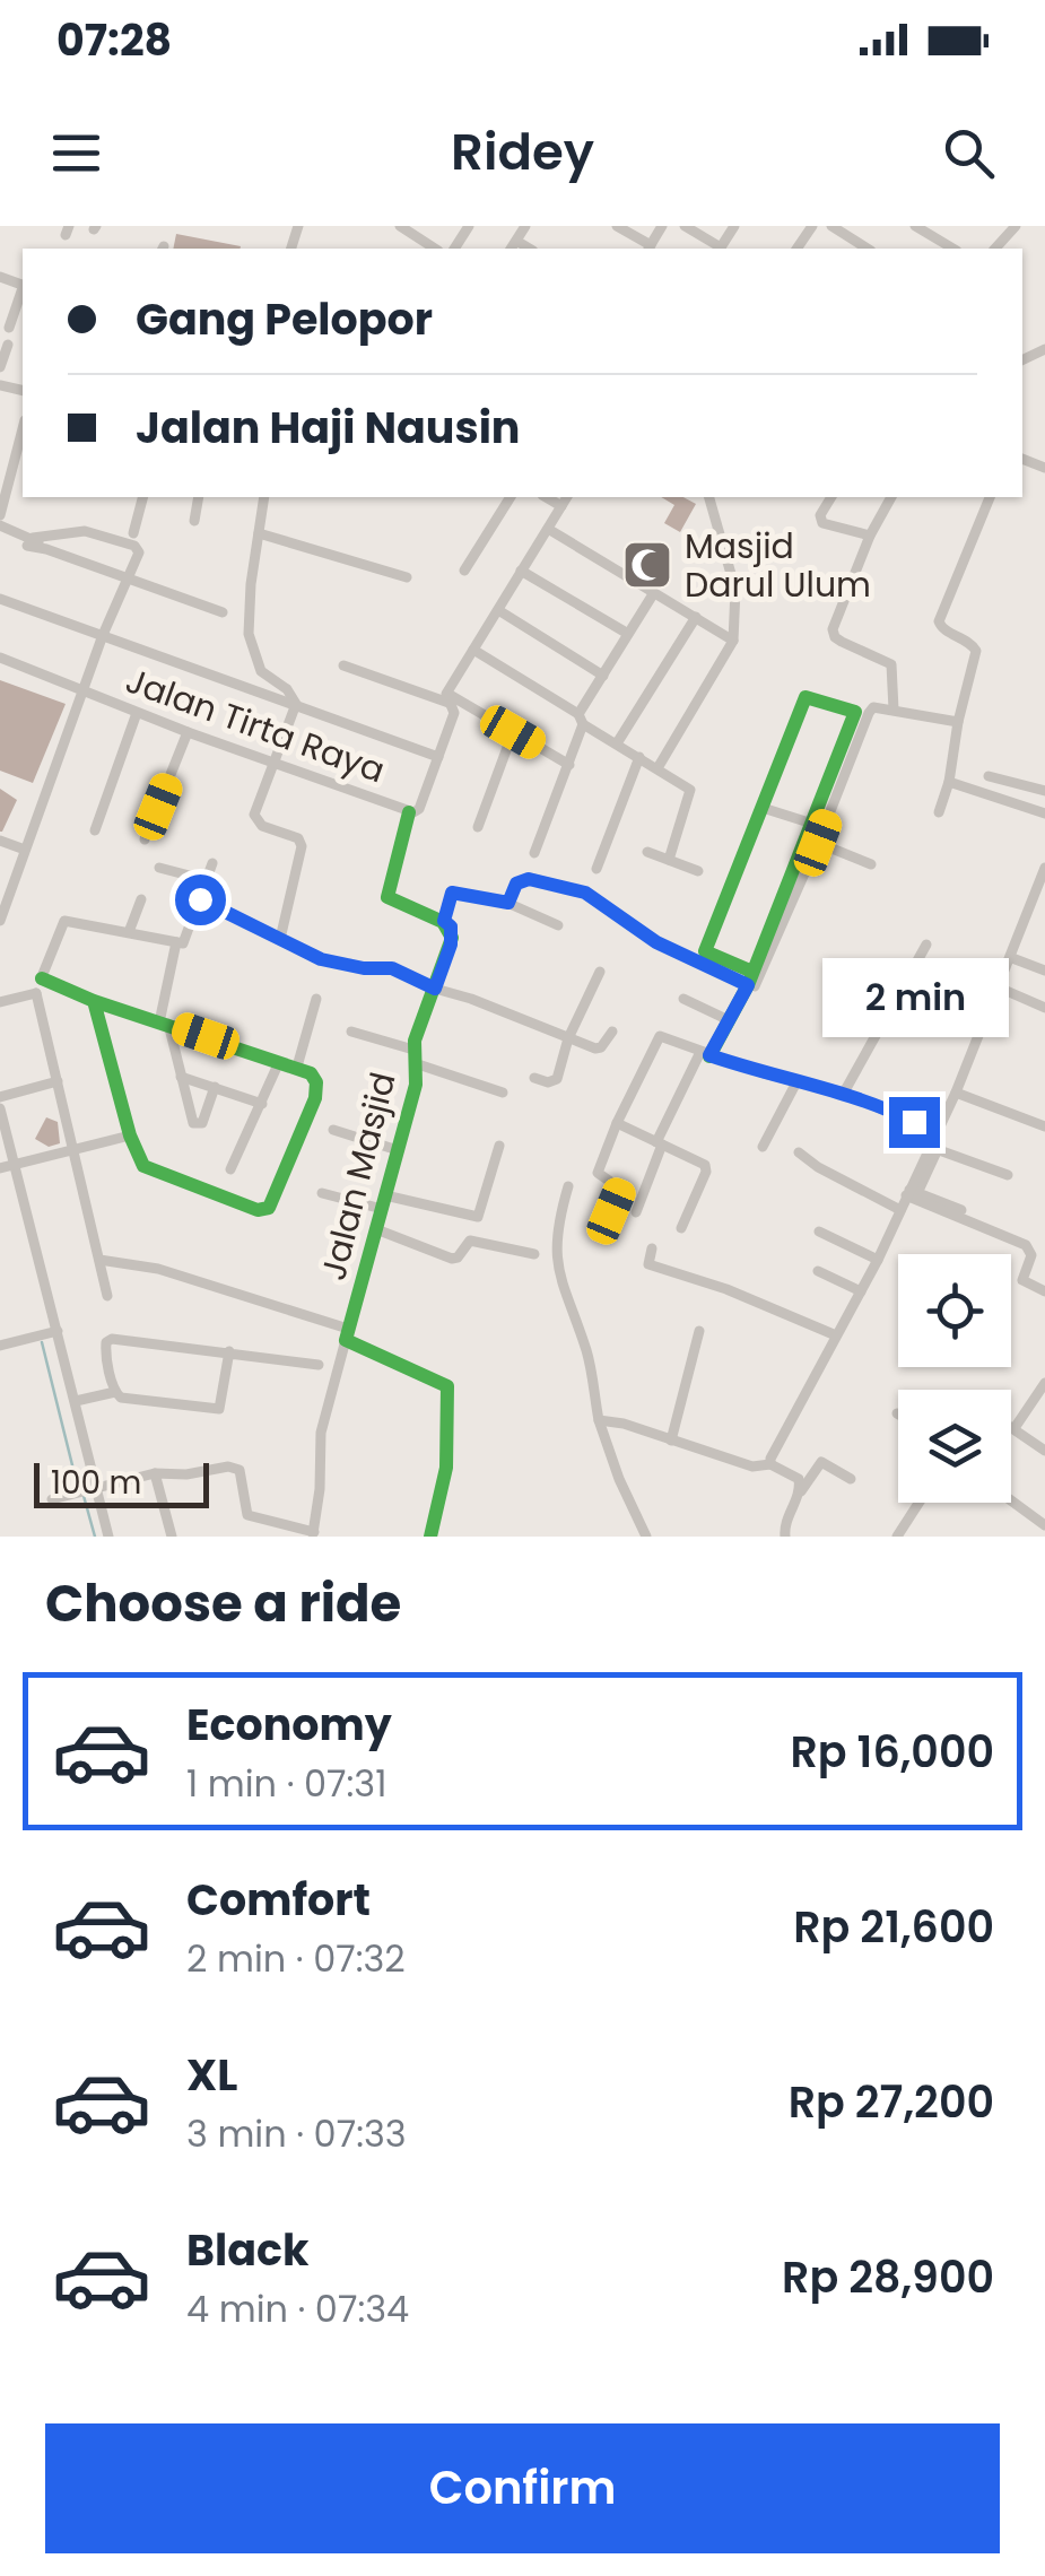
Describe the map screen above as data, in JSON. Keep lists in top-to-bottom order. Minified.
{"streets":{"street":["Jalan Tirta Raya","Jalan Masjid"]},"places":{"mosque":["Masjid Darul Ulum"]},"scale_bar":"100 m","page":{"status":"07:28","header":"Ridey","banner":["Gang Pelopor","Jalan Haji Nausin"],"bubble":"2 min","scale":"100 m","heading":"Choose a ride","list":[{"name":"Economy","note":"1 min · 07:31","value":"Rp 16,000"},{"name":"Comfort","note":"2 min · 07:32","value":"Rp 21,600"},{"name":"XL","note":"3 min · 07:33","value":"Rp 27,200"},{"name":"Black","note":"4 min · 07:34","value":"Rp 28,900"}],"buttons":"Confirm"}}
